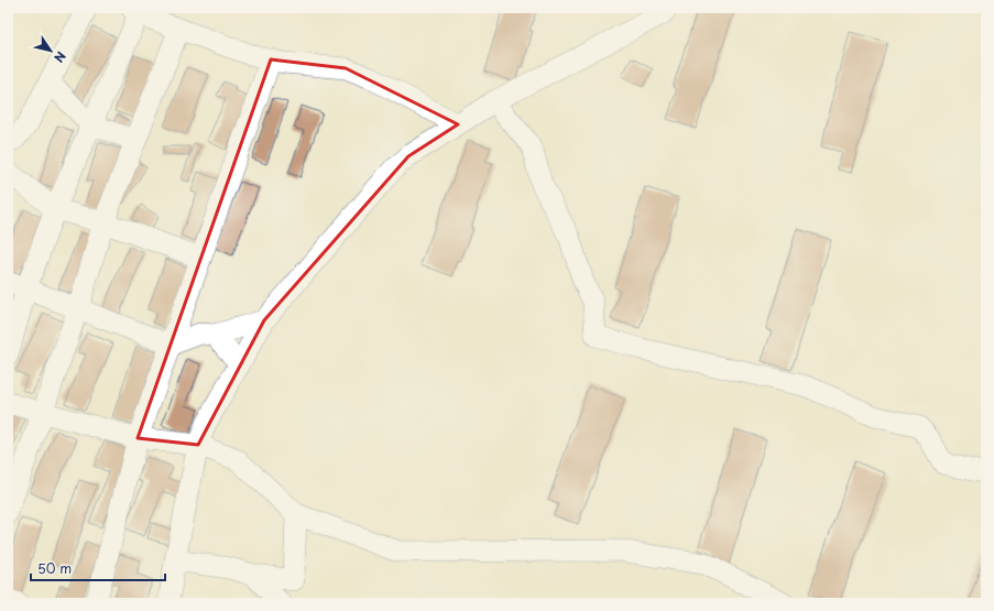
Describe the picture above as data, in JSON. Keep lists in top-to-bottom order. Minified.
{"scale_bar":"50 m","north":"bottom right"}
